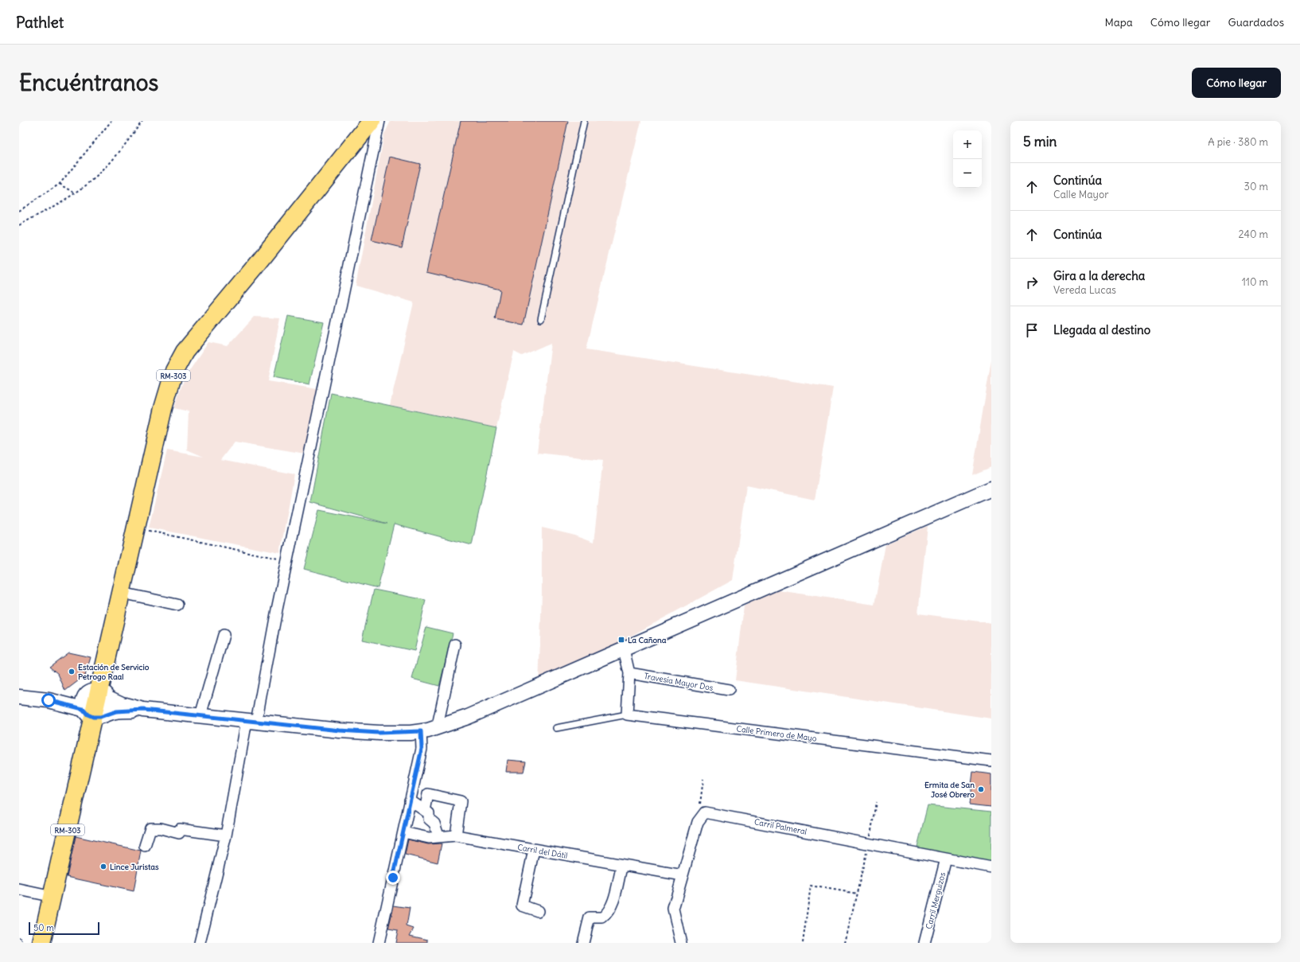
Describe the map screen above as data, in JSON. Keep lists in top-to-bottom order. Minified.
{"streets":{"highway":["RM-303"],"street":["Travesía Mayor Dos","Calle Primero de Mayo","Carril Palmeral","Carril del Dátil","Carril Merguizos"]},"crossings":[["Carril Palmeral","Carril Merguizos"]],"places":{"transit":["La Cañona"],"other":["Estación de Servicio Petrogo Raal","Ermita de San José Obrero","Lince Juristas"]},"scale_bar":"50 m","page":{"header":"Pathlet","nav":["Mapa","Cómo llegar","Guardados"],"buttons":"Cómo llegar","title":"Encuéntranos","heading":["5 min","A pie · 380 m"],"map_buttons":["+","−"],"list":[["Continúa","Calle Mayor","30 m"],["Continúa","240 m"],["Gira a la derecha","Vereda Lucas","110 m"],"Llegada al destino"],"scale":"50 m"}}
